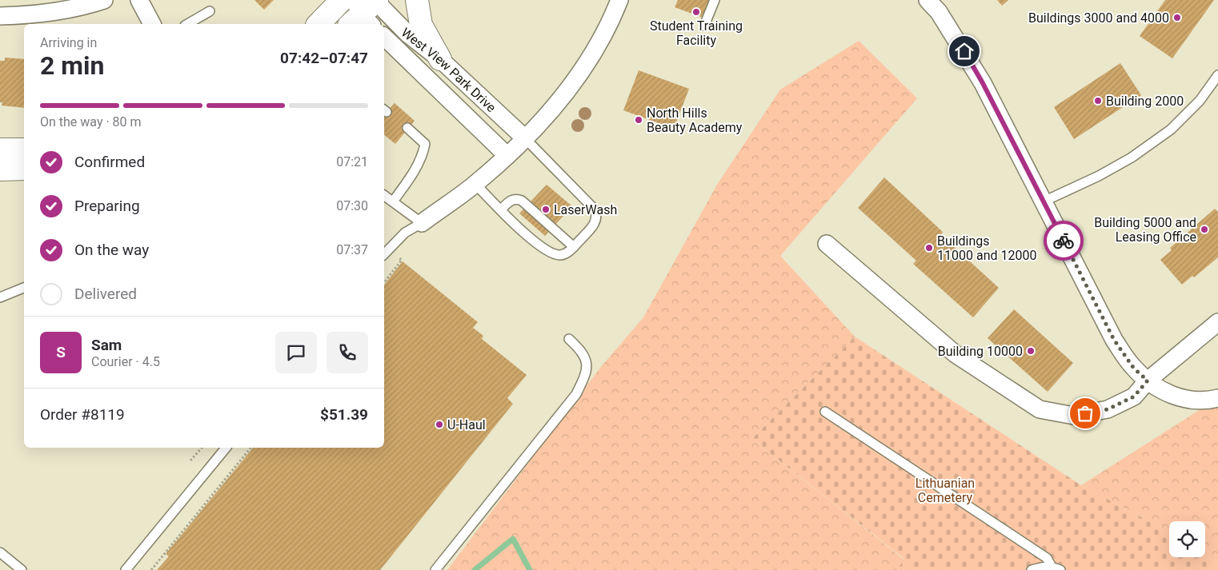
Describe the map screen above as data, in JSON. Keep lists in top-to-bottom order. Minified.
{"streets":{"street":["West View Park Drive"]},"parks":["Lithuanian Cemetery"],"places":["Student Training Facility","Buildings 3000 and 4000","Building 2000","North Hills Beauty Academy","LaserWash","Building 5000 and Leasing Office","Buildings 11000 and 12000","Building 10000","U-Haul"],"page":{"heading":["2 min","Arriving in","07:42–07:47"],"panel":["Sam","Courier · 4.5","Order #8119","$51.39"],"bar":"On the way · 80 m","list":[["Confirmed","07:21"],["Preparing","07:30"],["On the way","07:37"],"Delivered"],"round":"S"}}
